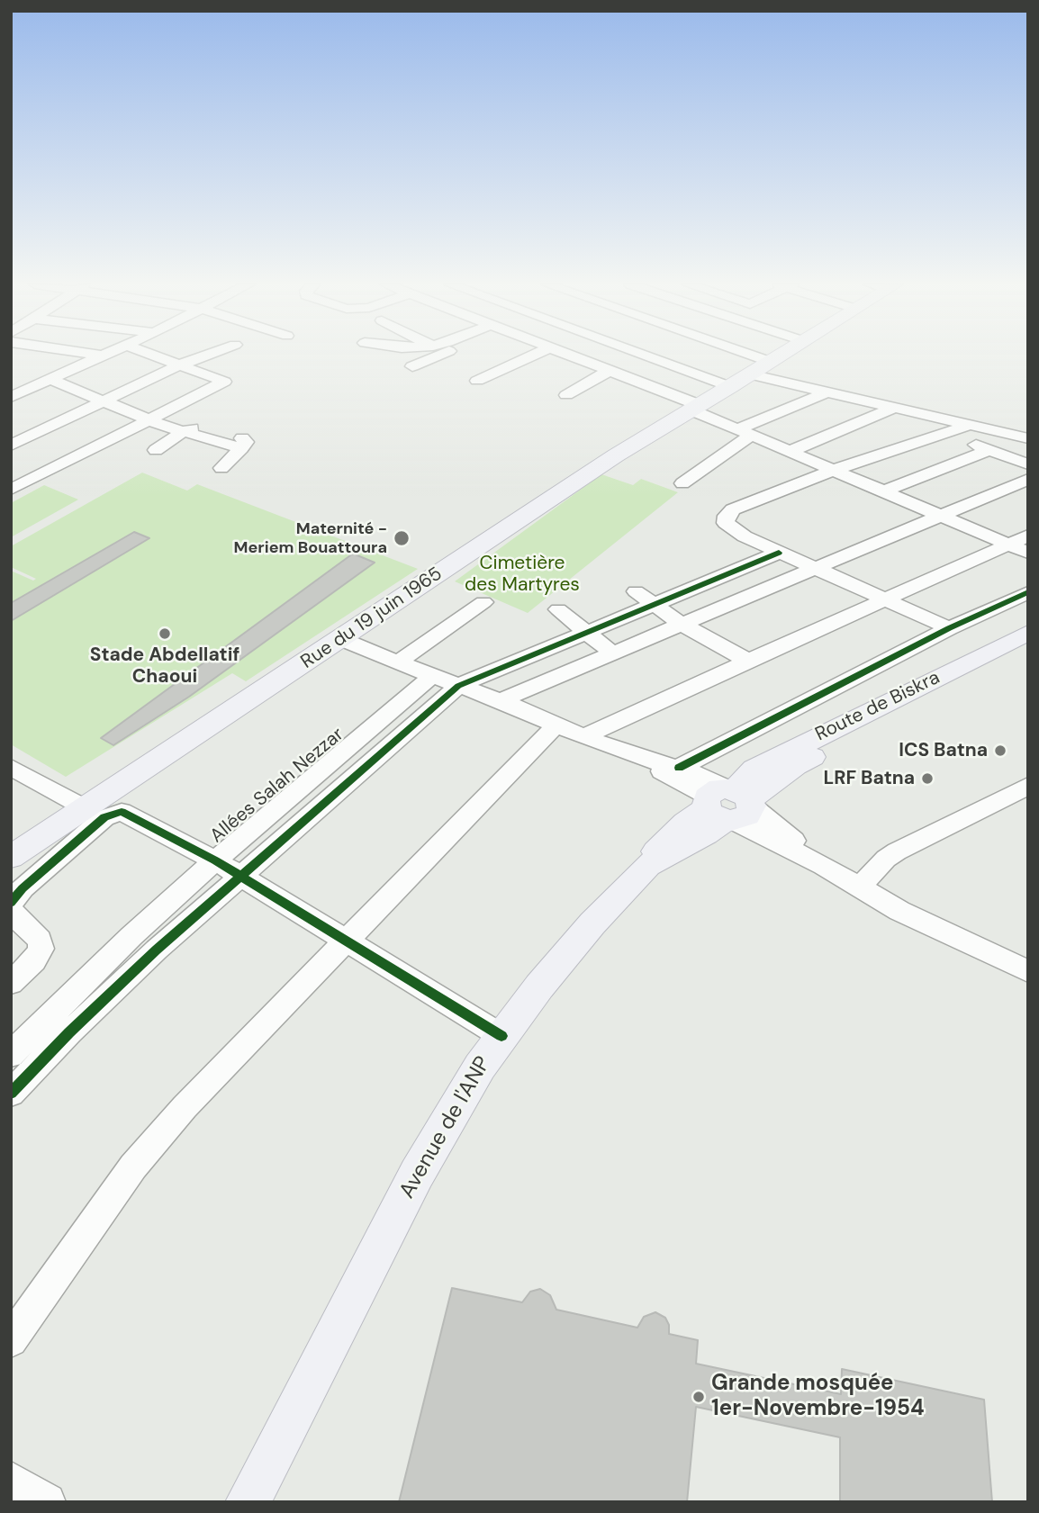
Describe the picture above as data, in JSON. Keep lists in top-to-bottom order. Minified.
{"streets":{"main road":["Rue du 19 juin 1965","Route de Biskra","Avenue de l'ANP"],"street":["Allées Salah Nezzar"]},"crossings":[["Route de Biskra","Avenue de l'ANP"]],"parks":["Cimetière des Martyres"],"places":["Maternité - Meriem Bouattoura","Stade Abdellatif Chaoui","ICS Batna","LRF Batna","Grande mosquée 1er-Novembre-1954"]}
